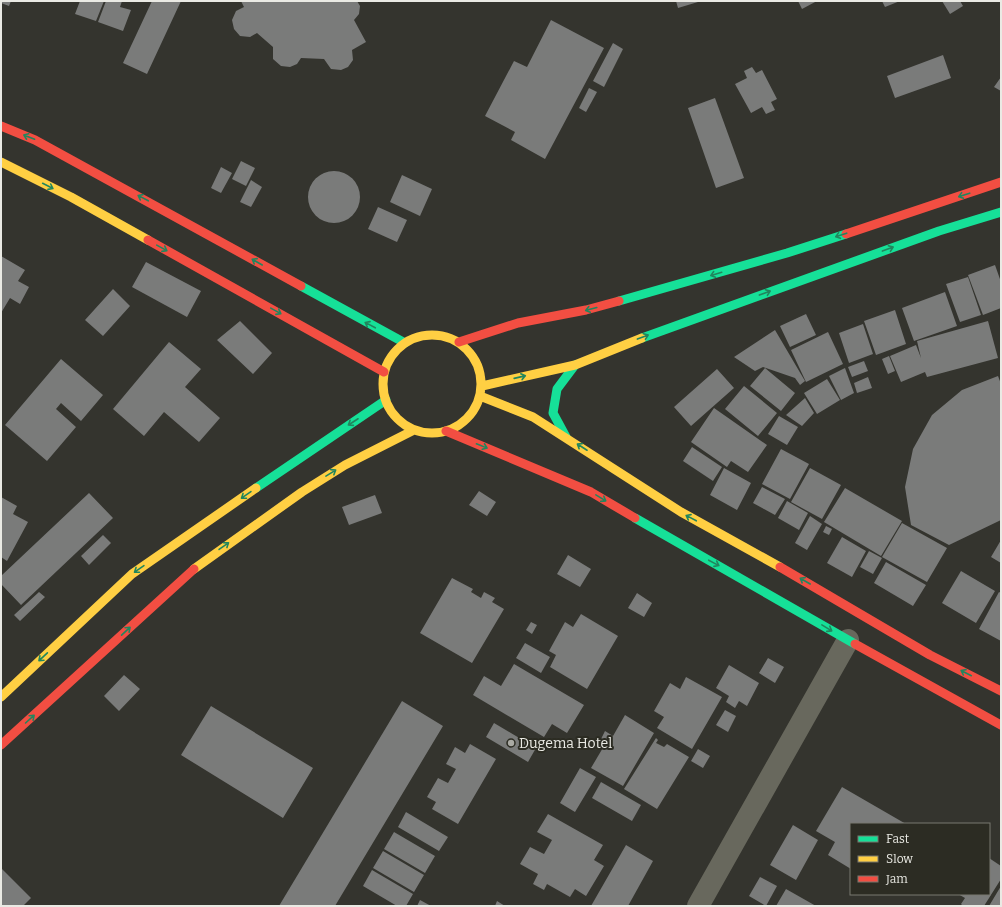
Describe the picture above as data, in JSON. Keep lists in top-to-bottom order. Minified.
{"places":["Dugema Hotel"],"legend":["Fast","Slow","Jam"]}
